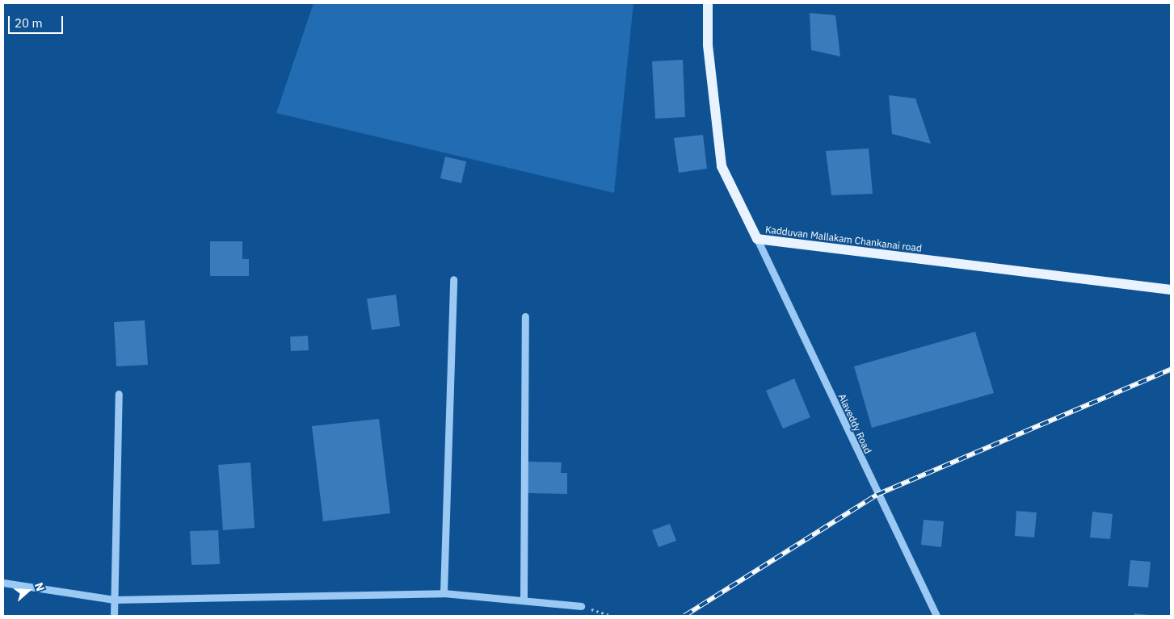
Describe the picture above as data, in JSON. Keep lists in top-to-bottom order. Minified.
{"streets":{"main road":["Kadduvan Mallakam Chankanai road"],"street":["Alaveddy Road"]},"crossings":[["Kadduvan Mallakam Chankanai road","Alaveddy Road"]],"scale_bar":"20 m","north":"right"}
